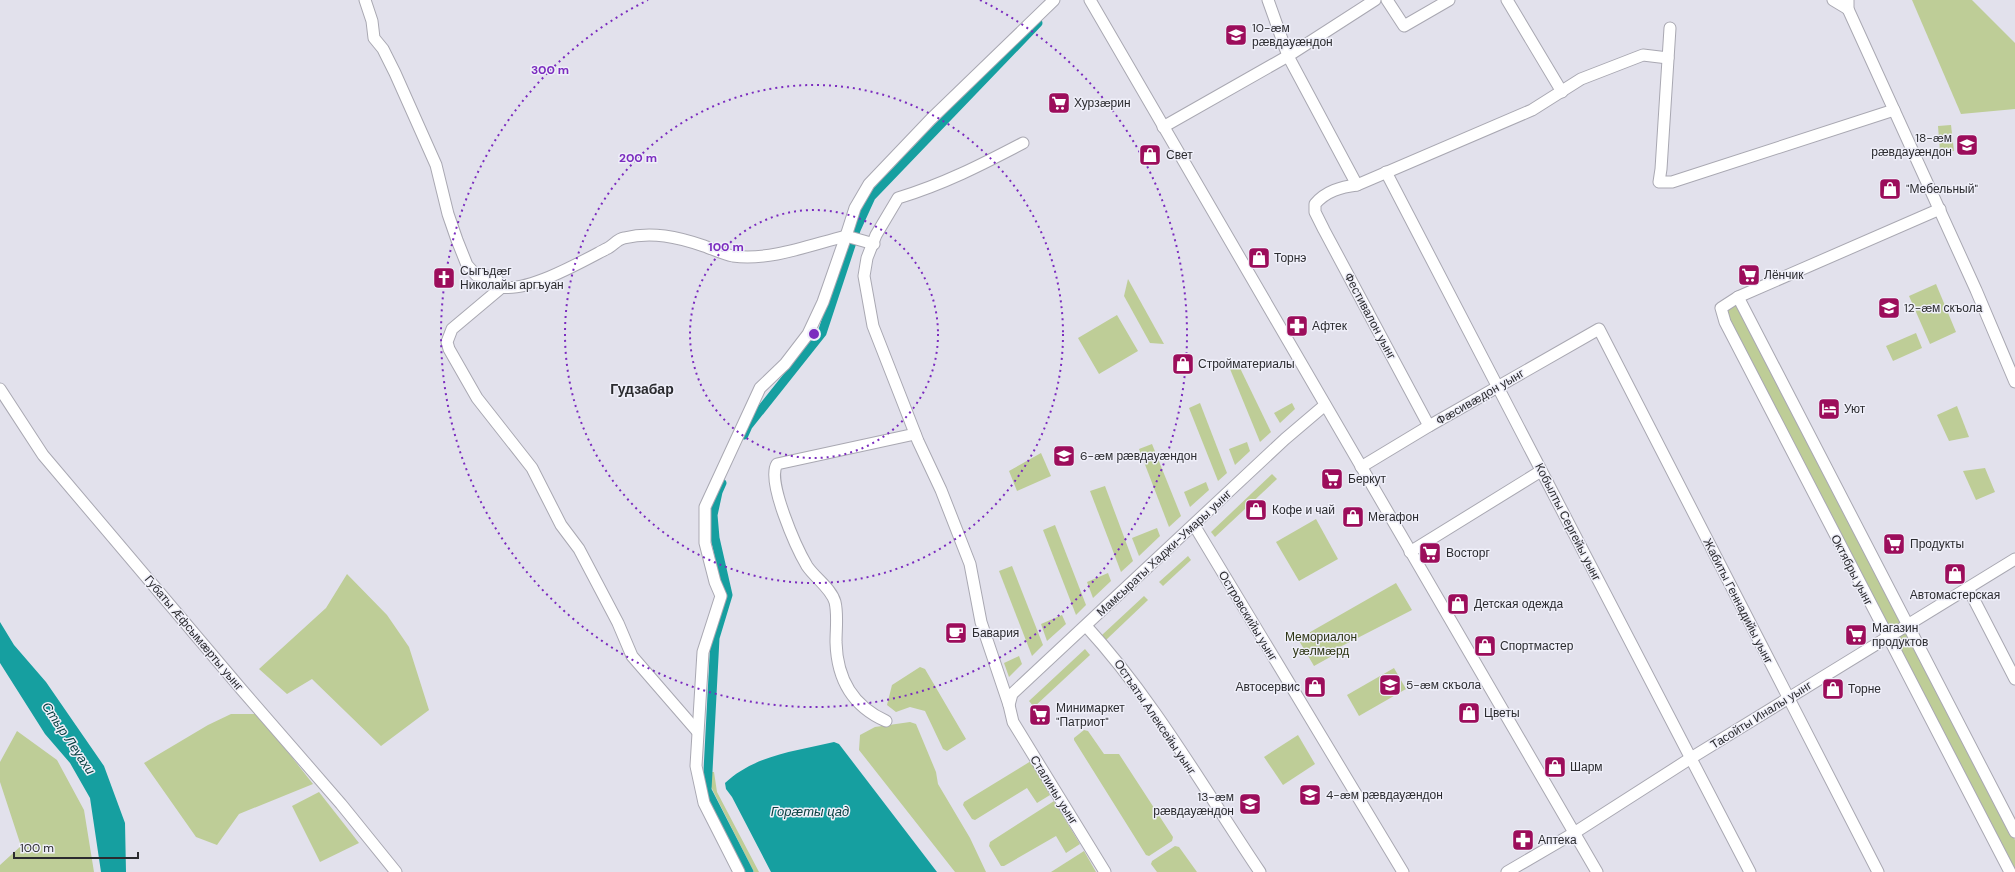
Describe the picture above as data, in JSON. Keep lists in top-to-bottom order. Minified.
{"streets":{"street":["Фестивалон уынг","Фæсивæдон уынг","Кобылты Сергейы уынг","Мамсыраты Хаджи-Умары уынг","Октябры уынг","Жабиты Геннадийы уынг","Островскийы уынг","Губаты Æфсымæрты уынг","Тасойты Иналы уынг","Остъаты Алексейы уынг","Сталины уынг"]},"crossings":[["Фестивалон уынг","Фæсивæдон уынг"],["Фæсивæдон уынг","Кобылты Сергейы уынг"],["Фæсивæдон уынг","Жабиты Геннадийы уынг"],["Кобылты Сергейы уынг","Тасойты Иналы уынг"],["Мамсыраты Хаджи-Умары уынг","Островскийы уынг"],["Мамсыраты Хаджи-Умары уынг","Остъаты Алексейы уынг"],["Мамсыраты Хаджи-Умары уынг","Сталины уынг"],["Октябры уынг","Тасойты Иналы уынг"],["Жабиты Геннадийы уынг","Тасойты Иналы уынг"]],"districts":["Гудзабар"],"water":["Стыр Леуахи","Горӕты цад"],"parks":["Мемориалон уæлмæрд"],"places":{"school or university":["10-æм рӕвдауӕндон","18-æм рӕвдауӕндон","12-æм скъола","6-æм рӕвдауӕндон","5-æм скъола","4-æм рӕвдауӕндон","13-æм рӕвдауӕндон"],"supermarket":["Хурзæрин","Лёнчик","Беркут","Продукты","Восторг","Магазин продуктов","Минимаркет \"Патриот\""],"shop":["Свет","\"Мебельный\"","Торнэ","Стройматериалы","Кофе и чай","Мегафон","Автомастерская","Детская одежда","Спортмастер","Автосервис","Торне","Цветы","Шарм"],"church":["Сыгъдæг Николайы аргъуан"],"pharmacy":["Афтек","Аптека"],"hotel":["Уют"],"cafe":["Бавария"]},"scale_bar":"100 m","rings":["300 m","200 m","100 m"]}
